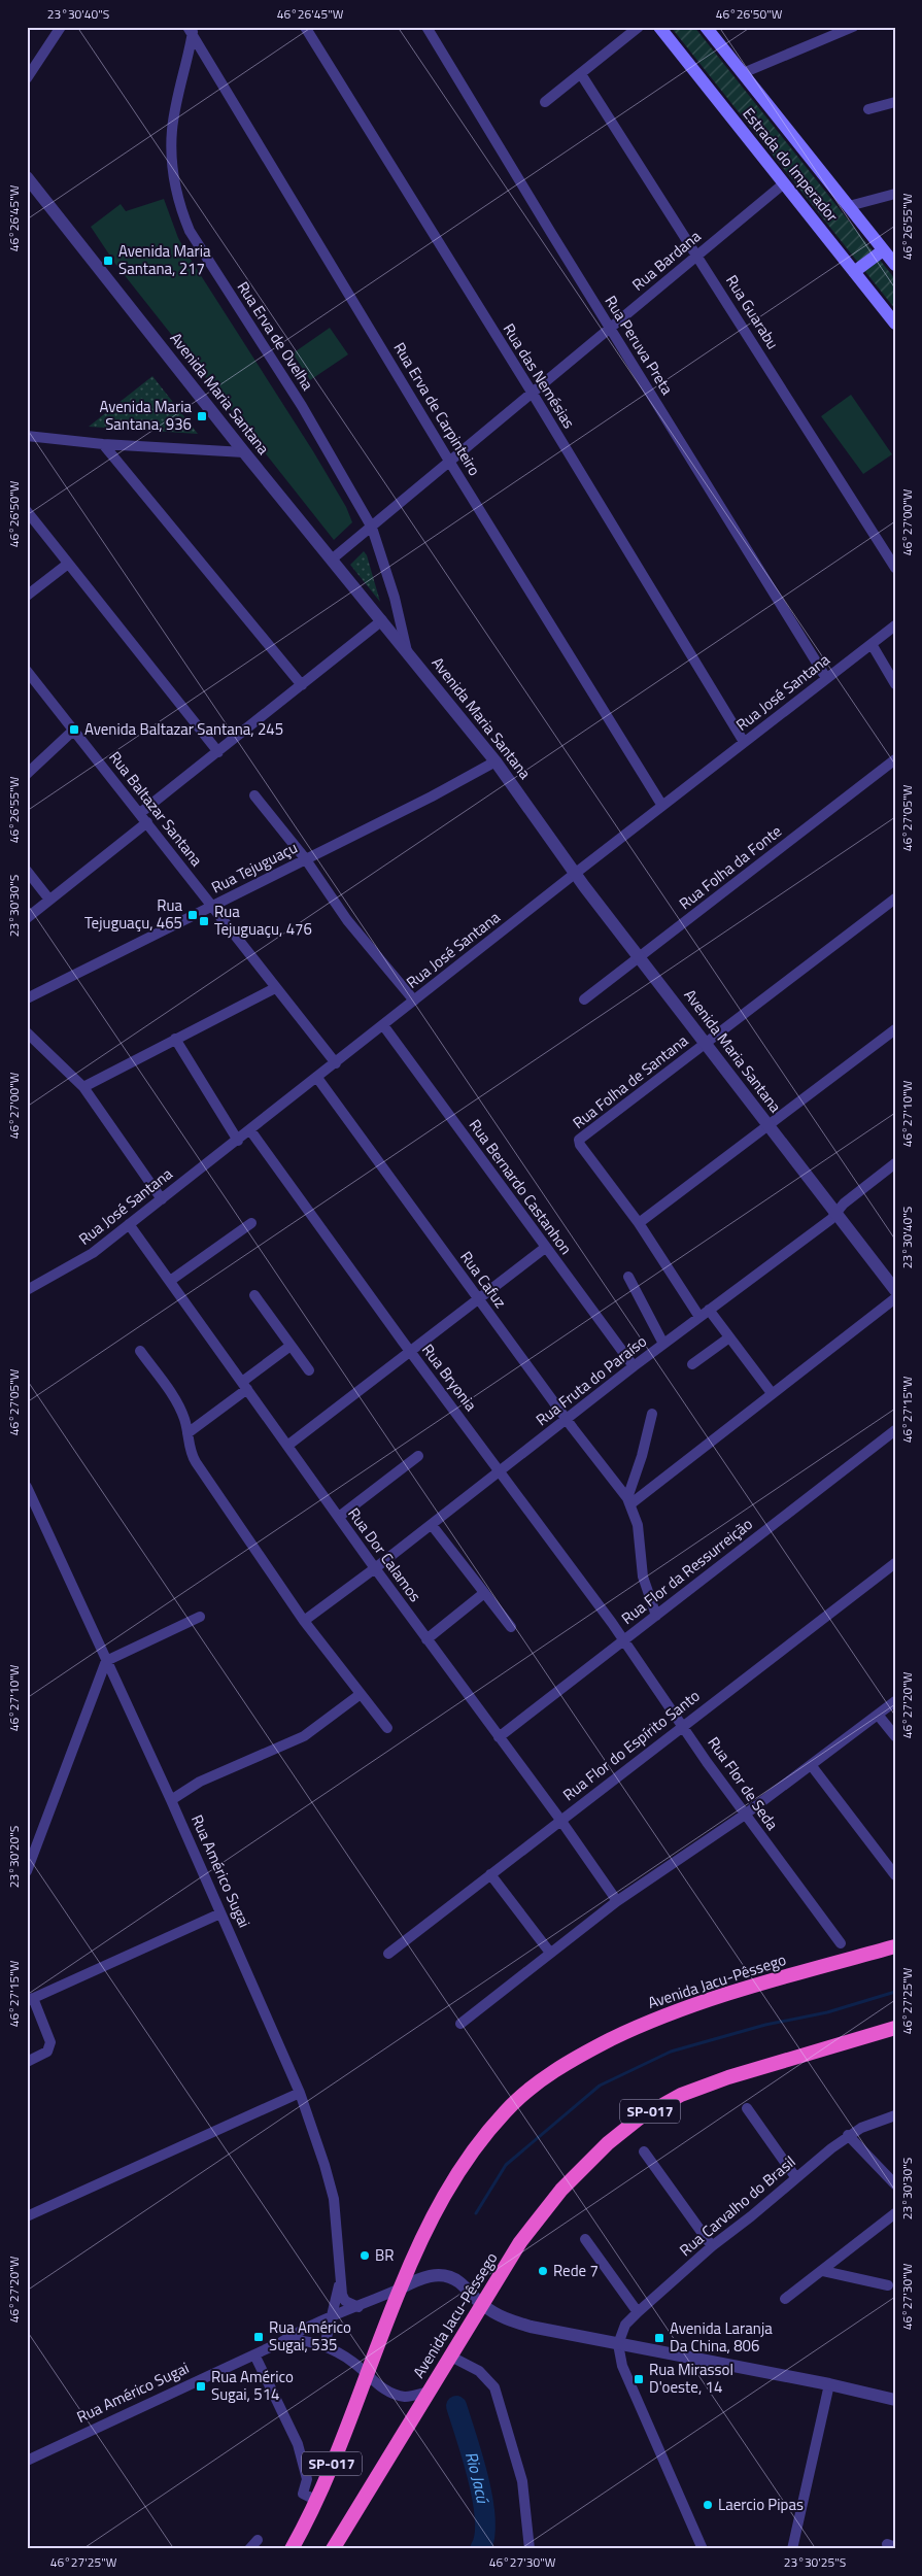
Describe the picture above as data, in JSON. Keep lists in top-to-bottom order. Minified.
{"streets":{"highway":["Avenida Jacu-Pêssego","SP-017"],"main road":["Estrada do Imperador"],"street":["Rua Bardana","Rua Guarabu","Rua Erva de Ovelha","Rua Peruva Preta","Rua das Nemésias","Avenida Maria Santana","Rua Erva de Carpinteiro","Rua José Santana","Rua Baltazar Santana","Rua Tejuguaçu","Rua Folha da Fonte","Rua Folha de Santana","Rua Bernardo Castanhon","Rua Cafuz","Rua Bryonia","Rua Fruta do Paraíso","Rua Dor Calamos","Rua Flor da Ressurreição","Rua Flor do Espírito Santo","Rua Flor de Seda","Rua Américo Sugai","Rua Carvalho do Brasil"]},"crossings":[["Estrada do Imperador","Rua Bardana"],["Rua Bardana","Rua Guarabu"],["Rua Bardana","Rua Erva de Ovelha"],["Rua Bardana","Rua Peruva Preta"],["Rua Bardana","Rua das Nemésias"],["Rua Bardana","Avenida Maria Santana"],["Rua Bardana","Rua Erva de Carpinteiro"],["Rua Erva de Ovelha","Avenida Maria Santana"],["Rua Erva de Ovelha","Rua Erva de Carpinteiro"],["Rua Peruva Preta","Rua José Santana"],["Rua das Nemésias","Rua José Santana"],["Avenida Maria Santana","Rua José Santana"],["Avenida Maria Santana","Rua Tejuguaçu"],["Avenida Maria Santana","Rua Folha da Fonte"],["Avenida Maria Santana","Rua Folha de Santana"],["Avenida Maria Santana","Rua Fruta do Paraíso"],["Rua Erva de Carpinteiro","Rua José Santana"],["Rua José Santana","Rua Baltazar Santana"],["Rua José Santana","Rua Bernardo Castanhon"],["Rua José Santana","Rua Cafuz"],["Rua José Santana","Rua Bryonia"],["Rua José Santana","Rua Dor Calamos"],["Rua Baltazar Santana","Rua Tejuguaçu"],["Rua Folha de Santana","Rua Fruta do Paraíso"],["Rua Bernardo Castanhon","Rua Fruta do Paraíso"],["Rua Cafuz","Rua Fruta do Paraíso"],["Rua Bryonia","Rua Fruta do Paraíso"],["Rua Bryonia","Rua Flor da Ressurreição"],["Rua Bryonia","Rua Flor de Seda"],["Rua Fruta do Paraíso","Rua Dor Calamos"],["Rua Dor Calamos","Rua Flor da Ressurreição"],["Rua Dor Calamos","Rua Flor do Espírito Santo"],["Rua Flor da Ressurreição","Rua Flor de Seda"],["Rua Flor do Espírito Santo","Rua Flor de Seda"],["Rua Américo Sugai","Avenida Jacu-Pêssego"],["Rua Américo Sugai","Rua Carvalho do Brasil"]],"water":["Rio Jacú"],"places":{"transit":["Avenida Maria Santana, 217","Avenida Maria Santana, 936","Avenida Baltazar Santana, 245","Rua Tejuguaçu, 465","Rua Tejuguaçu, 476","Rua Américo Sugai, 535","Avenida Laranja Da China, 806","Rua Mirassol D'oeste, 14","Rua Américo Sugai, 514"],"other":["BR","Rede 7","Laercio Pipas"]},"coordinates":["23°30'40\"S","46°26'45\"W","46°26'50\"W","46°26'55\"W","46°27'00\"W","46°27'05\"W","23°30'30\"S","46°27'10\"W","46°27'15\"W","46°27'20\"W","23°30'20\"S","46°27'25\"W","46°27'30\"W","23°30'25\"S"]}
